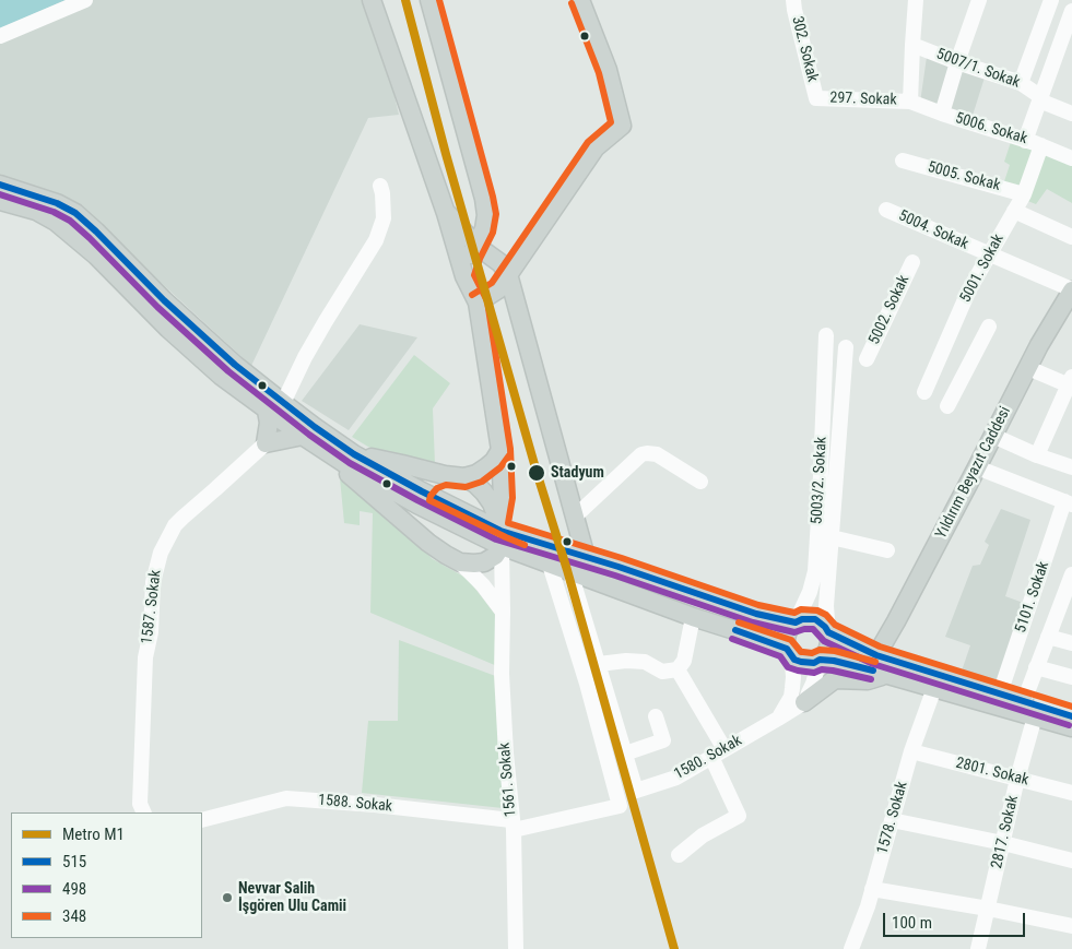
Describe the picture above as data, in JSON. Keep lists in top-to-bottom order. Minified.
{"streets":{"main road":["Yıldırım Beyazıt Caddesi"],"street":["302. Sokak","5007/1. Sokak","297. Sokak","5006. Sokak","5005. Sokak","5004. Sokak","5001. Sokak","5002. Sokak","5003/2. Sokak","5101. Sokak","1587. Sokak","1580. Sokak","2801. Sokak","1561. Sokak","1588. Sokak","1578. Sokak","2817. Sokak"]},"crossings":[["302. Sokak","297. Sokak"],["297. Sokak","5006. Sokak"],["5006. Sokak","5001. Sokak"],["5005. Sokak","5001. Sokak"],["5004. Sokak","5001. Sokak"],["5004. Sokak","Yıldırım Beyazıt Caddesi"],["2801. Sokak","1578. Sokak"],["2801. Sokak","2817. Sokak"],["1561. Sokak","1588. Sokak"]],"places":["Stadyum","Nevvar Salih İşgören Ulu Camii"],"lines":["metro line M1","transit line 348","transit line 515","transit line 498"],"legend":["Metro M1","515","498","348"],"scale_bar":"100 m"}
